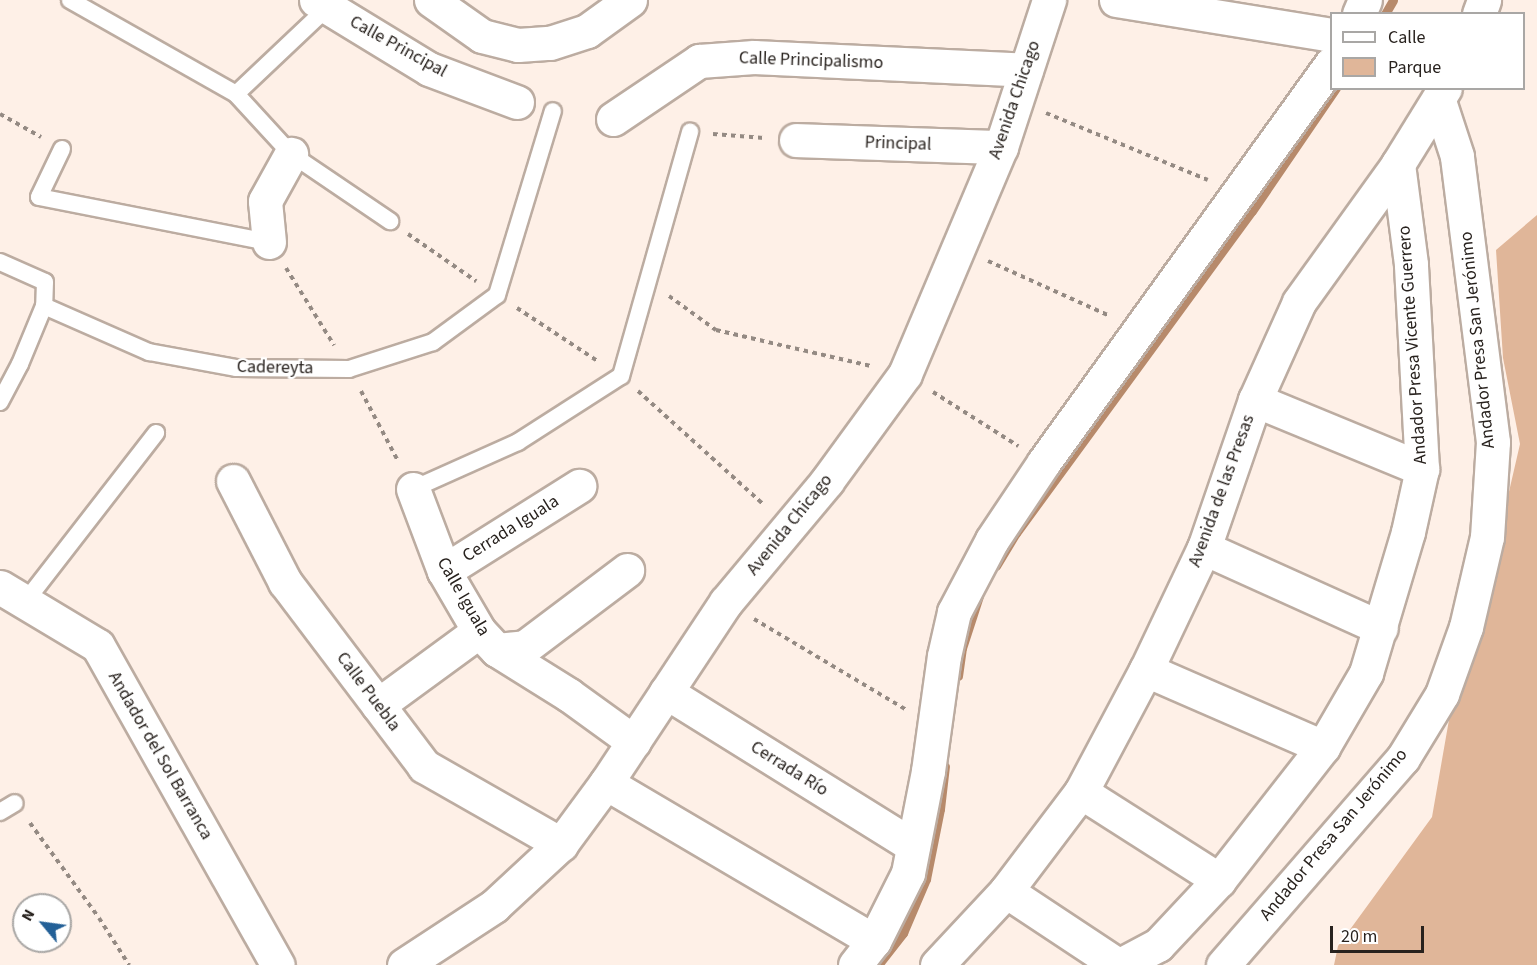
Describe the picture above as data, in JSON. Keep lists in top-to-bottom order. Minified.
{"streets":{"street":["Calle Principal","Calle Principalismo","Avenida Chicago","Principal","Andador Presa San Jerónimo","Andador Presa Vicente Guerrero","Avenida de las Presas","Cerrada Iguala","Calle Iguala","Calle Puebla","Andador del Sol Barranca","Cerrada Río"],"lane":["Cadereyta"]},"crossings":[["Calle Principalismo","Avenida Chicago"],["Avenida Chicago","Principal"],["Avenida Chicago","Calle Iguala"],["Avenida Chicago","Calle Puebla"],["Avenida Chicago","Cerrada Río"],["Andador Presa San Jerónimo","Avenida de las Presas"],["Andador Presa Vicente Guerrero","Avenida de las Presas"],["Cerrada Iguala","Calle Iguala"]],"legend":["Calle","Parque"],"scale_bar":"20 m","north":"top left"}
